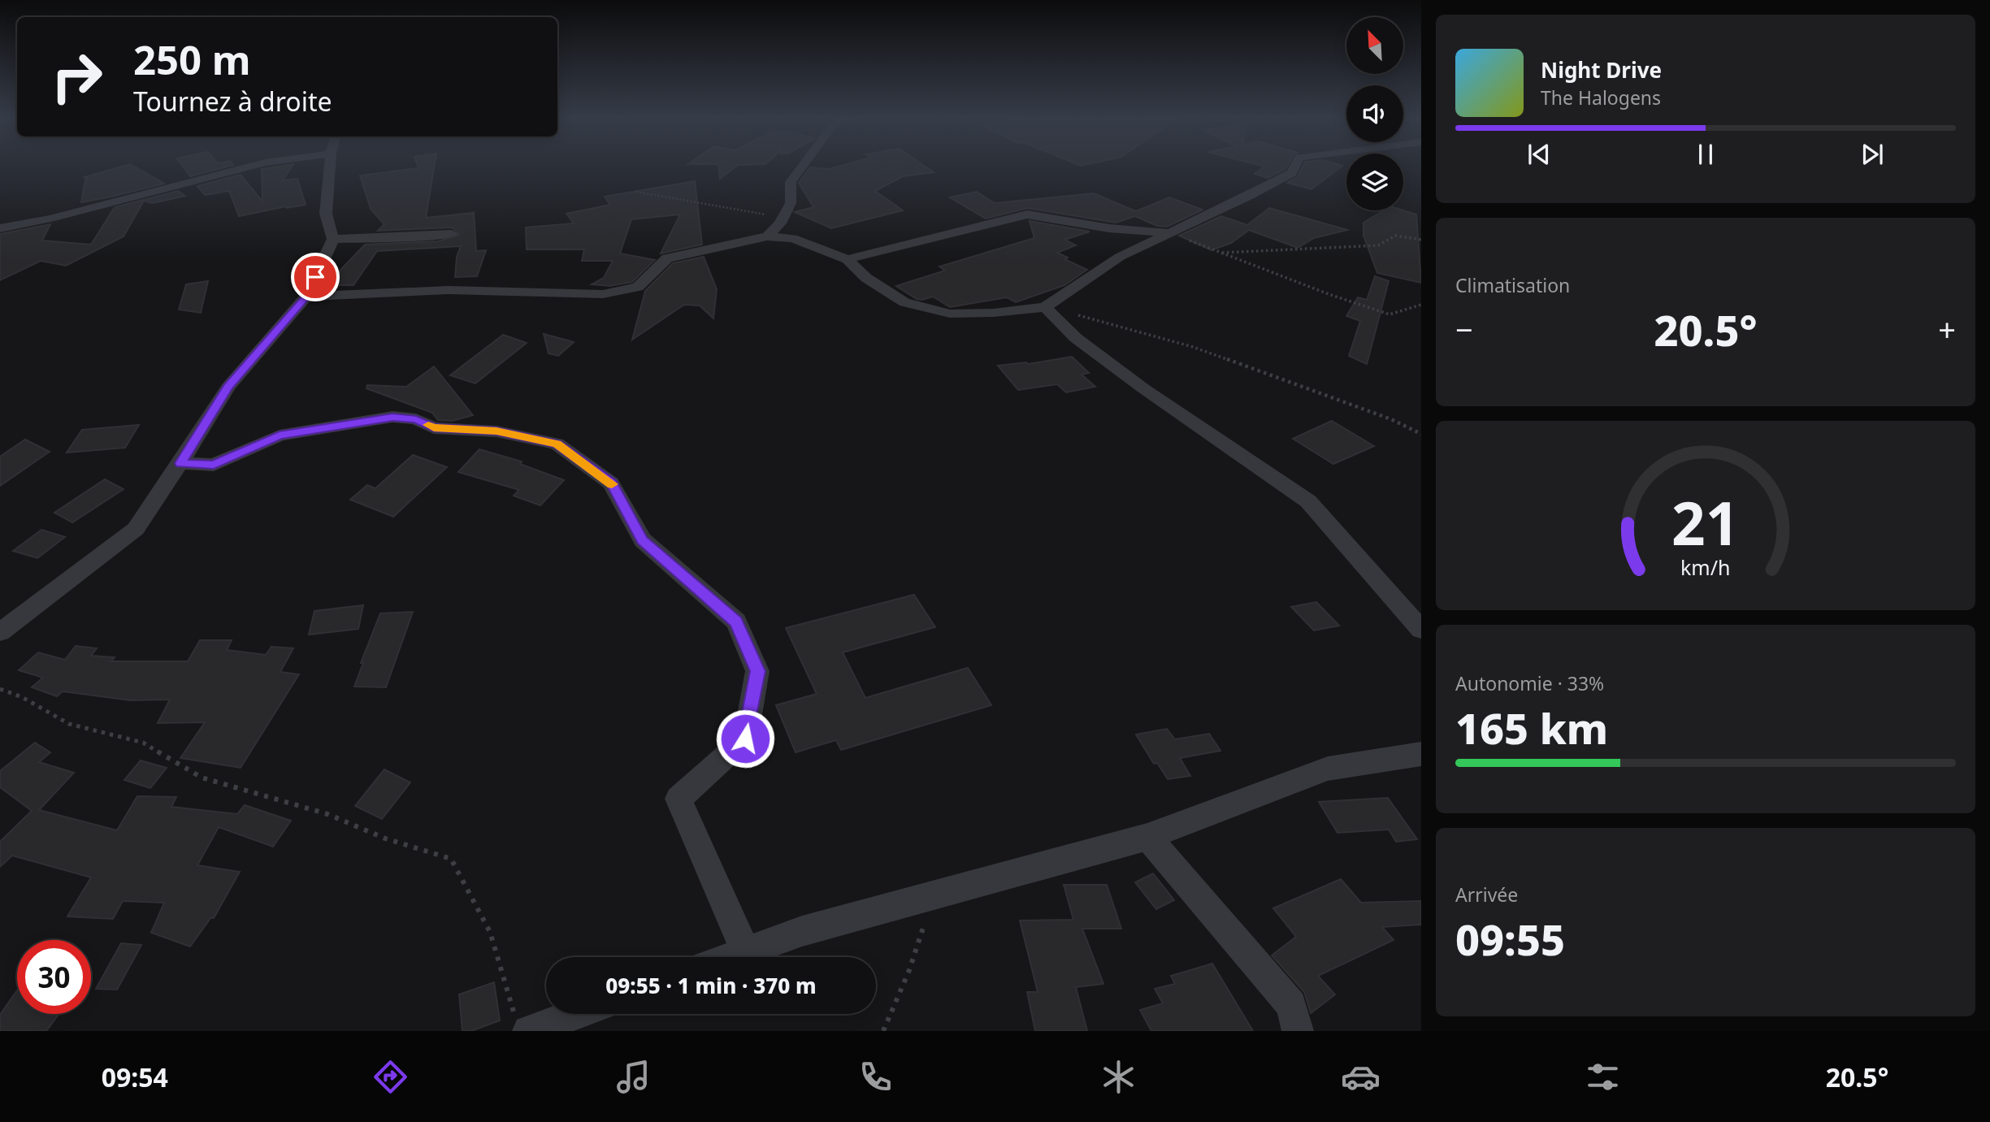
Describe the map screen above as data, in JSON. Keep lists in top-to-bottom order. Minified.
{"north":"top left","page":{"turn":["250 m","Tournez à droite"],"song":["Night Drive","The Halogens"],"tile":["Climatisation",["Autonomie · 33%","165 km"],["Arrivée","09:55"]],"heat":["−","20.5°","+"],"limit":"30","trip":"09:55 · 1 min · 370 m","tabs":["09:54","20.5°"],"gauge":["21","km/h"]}}
